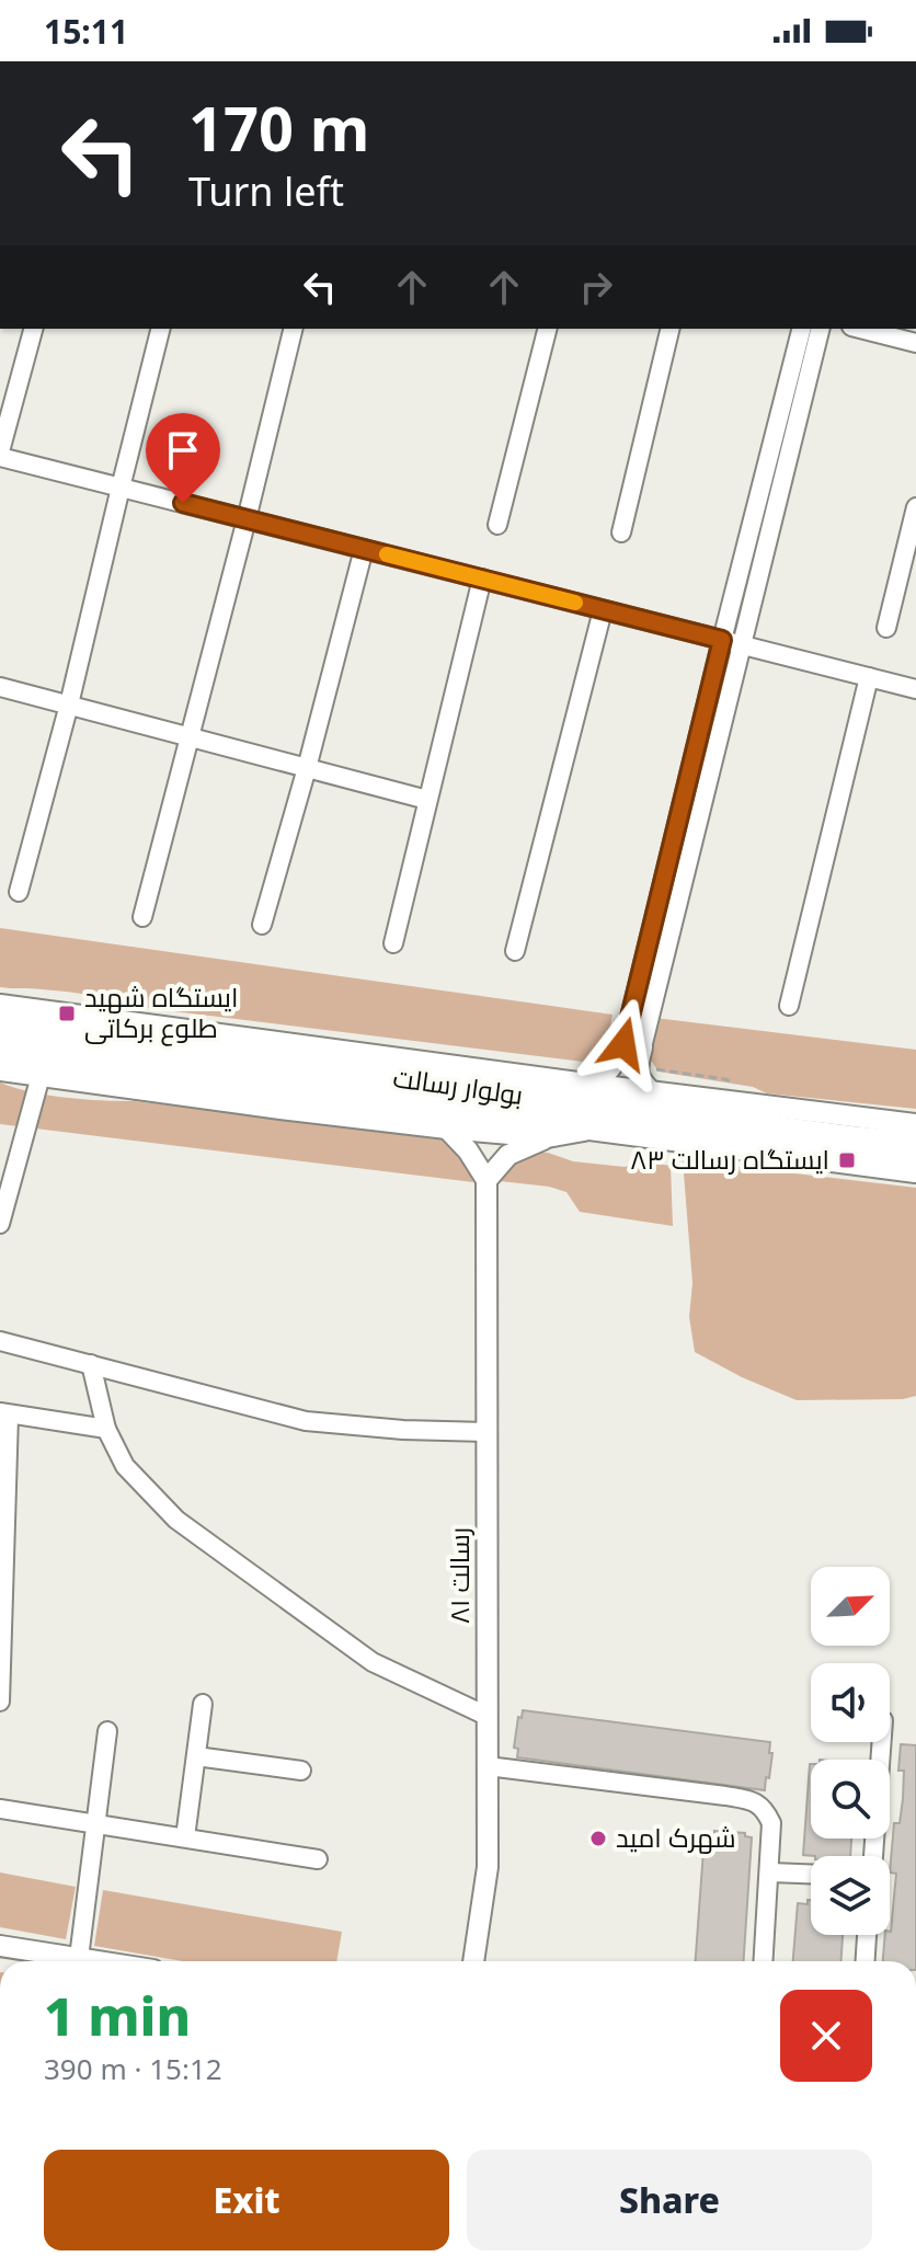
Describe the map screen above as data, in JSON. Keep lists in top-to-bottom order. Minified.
{"streets":{"main road":["بولوار رسالت"],"street":["رسالت ۸۱"]},"places":{"transit":["ایستگاه شهید طلوع برکاتی","ایستگاه رسالت ۸۳"],"other":["شهرک امید"]},"north":"top right","page":{"status":"15:11","turn":["170 m","Turn left"],"heading":["1 min","390 m · 15:12"],"buttons":["Exit","Share"]}}
